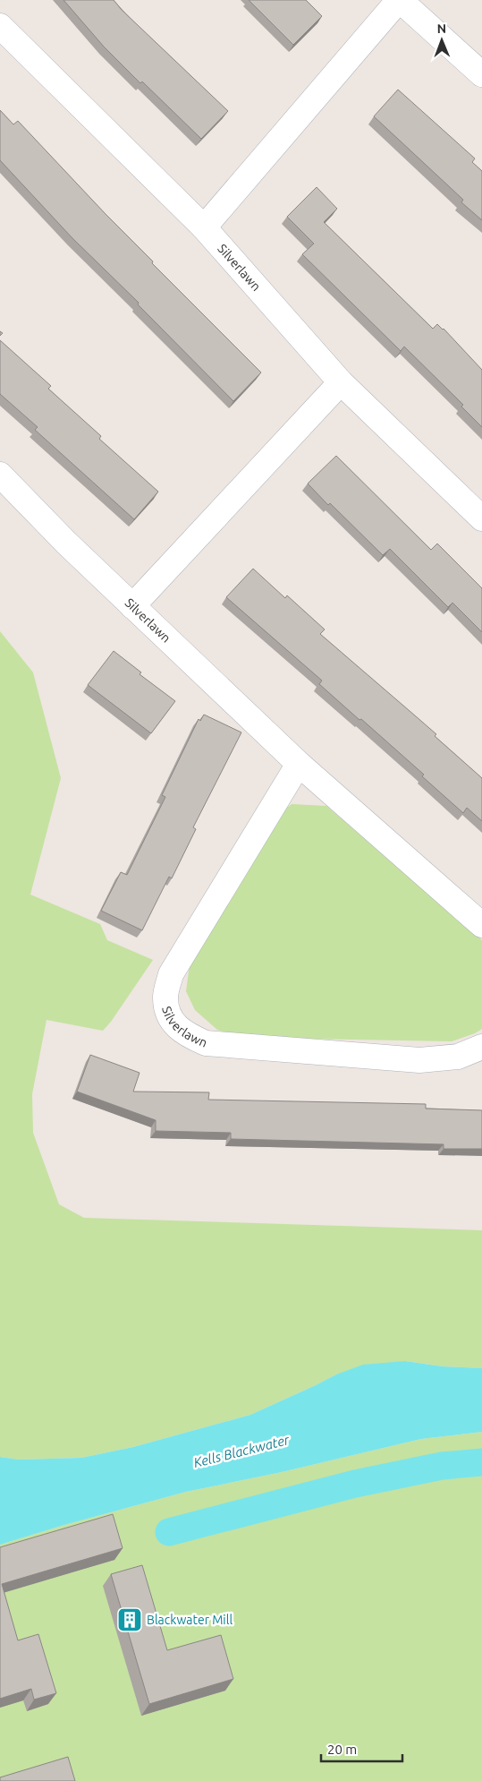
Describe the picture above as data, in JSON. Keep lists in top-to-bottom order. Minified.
{"streets":{"street":["Silverlawn"]},"water":["Kells Blackwater"],"places":{"building":["Blackwater Mill"]},"scale_bar":"20 m","north":"top"}
